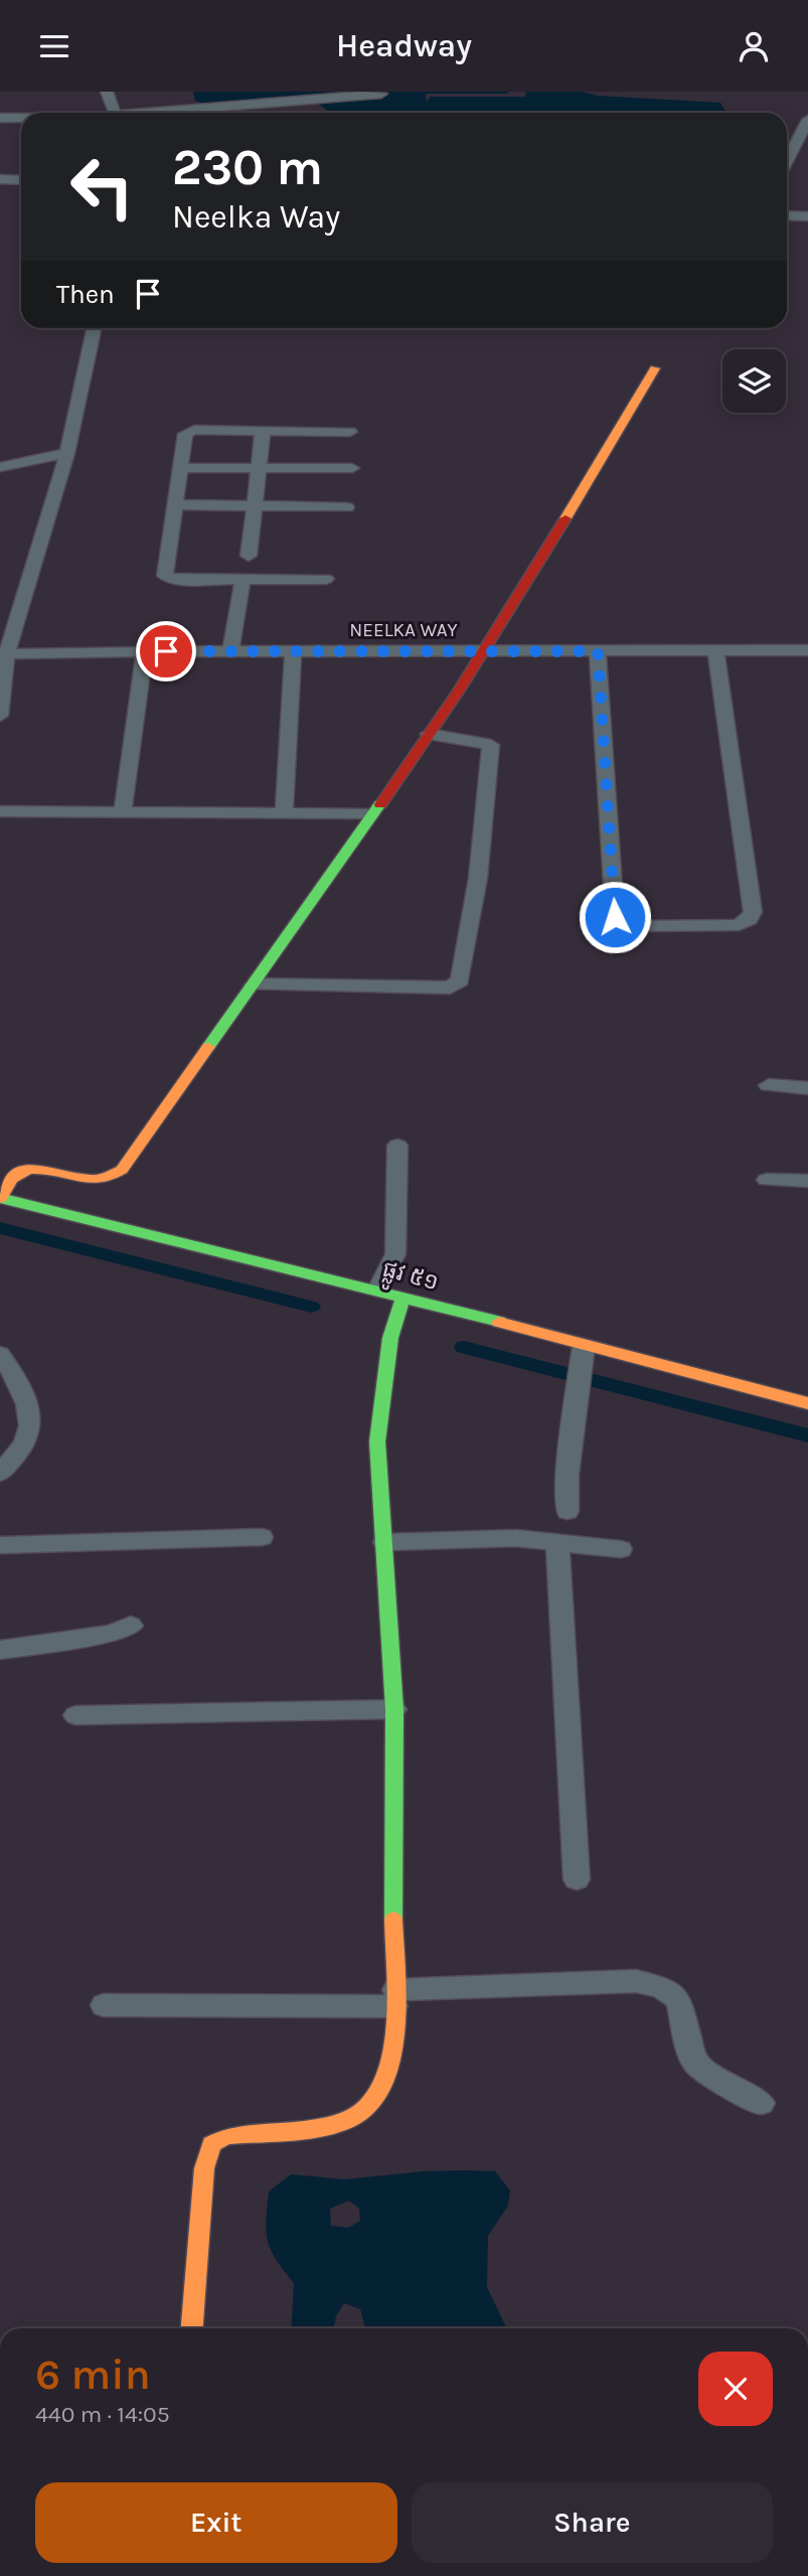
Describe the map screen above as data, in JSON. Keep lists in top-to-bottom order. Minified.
{"streets":{"street":["NEELKA WAY","ផ្លូវ ៥១"]},"page":{"header":"Headway","turn":["230 m","Neelka Way"],"then":"Then","heading":["6 min","440 m · 14:05"],"buttons":["Exit","Share"]}}
